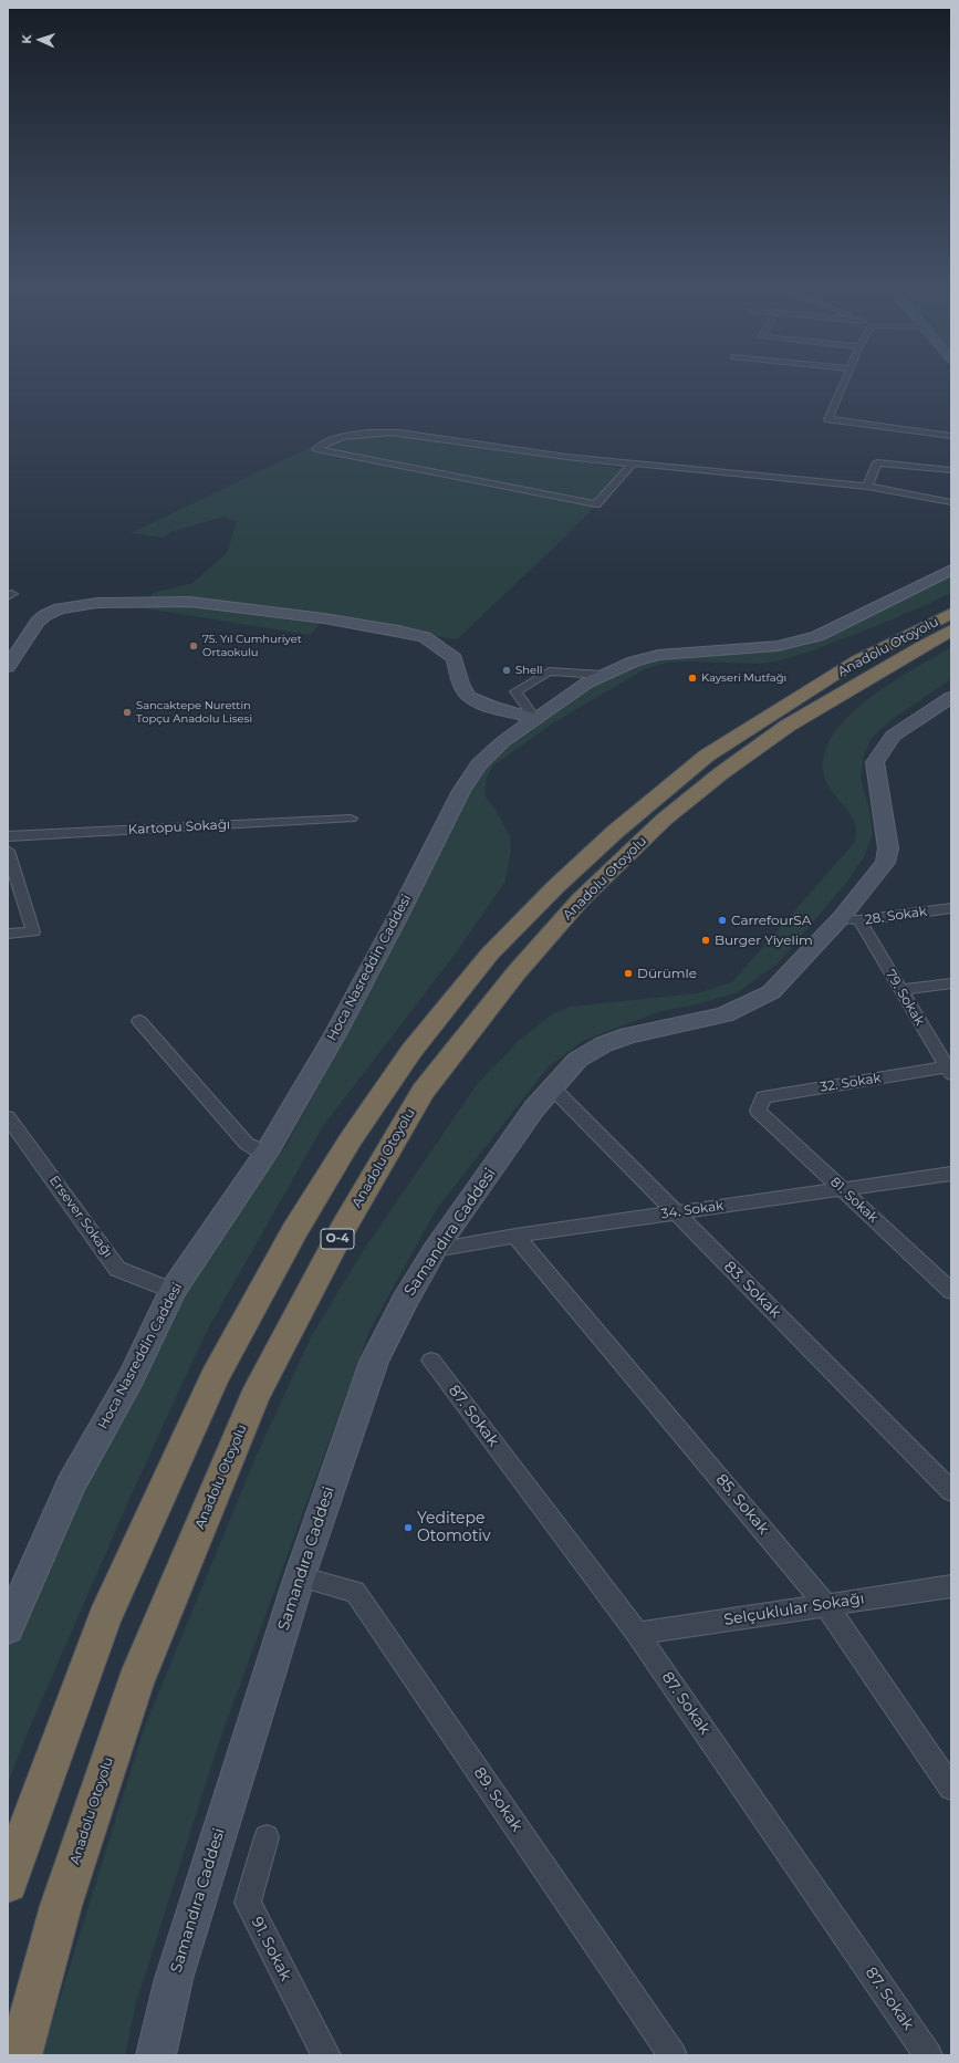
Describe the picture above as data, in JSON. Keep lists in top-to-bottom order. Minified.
{"streets":{"highway":["Anadolu Otoyolu","O-4"],"main road":["Hoca Nasreddin Caddesi","Samandıra Caddesi"],"street":["Kartopu Sokağı","28. Sokak","79. Sokak","32. Sokak","81. Sokak","34. Sokak","Ersever Sokağı","83. Sokak","87. Sokak","85. Sokak","Selçuklular Sokağı","89. Sokak","91. Sokak"]},"crossings":[["28. Sokak","79. Sokak"],["28. Sokak","Samandıra Caddesi"],["Hoca Nasreddin Caddesi","Ersever Sokağı"],["79. Sokak","32. Sokak"],["79. Sokak","Samandıra Caddesi"],["32. Sokak","81. Sokak"],["81. Sokak","34. Sokak"],["34. Sokak","Samandıra Caddesi"],["34. Sokak","83. Sokak"],["34. Sokak","85. Sokak"],["Samandıra Caddesi","83. Sokak"],["Samandıra Caddesi","89. Sokak"],["87. Sokak","Selçuklular Sokağı"],["85. Sokak","Selçuklular Sokağı"]],"places":["75. Yıl Cumhuriyet Ortaokulu","Shell","Kayseri Mutfağı","Sancaktepe Nurettin Topçu Anadolu Lisesi","CarrefourSA","Burger Yiyelim","Dürümle","Yeditepe Otomotiv"],"north":"left"}
